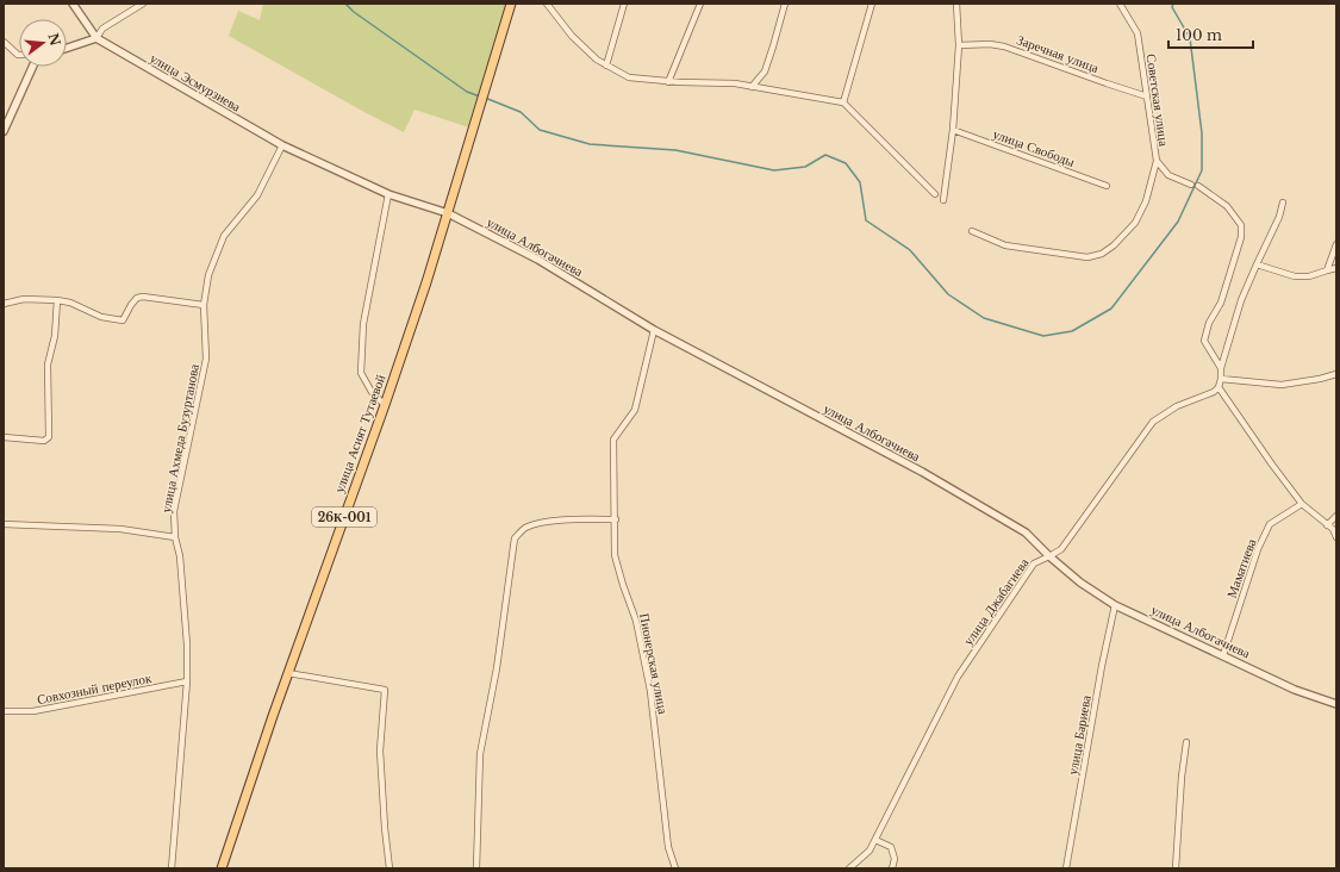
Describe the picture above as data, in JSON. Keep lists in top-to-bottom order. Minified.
{"streets":{"main road":["улица Асият Тутаевой","26К-001"],"street":["Заречная улица","улица Эсмурзиева","Советская улица","улица Свободы","улица Албогачиева","улица Ахмеда Бузуртанова","Маматиева","улица Джабагиева","Пионерская улица","Совхозный переулок","улица Бариева"]},"crossings":[["Заречная улица","Советская улица"],["улица Эсмурзиева","улица Албогачиева"],["улица Эсмурзиева","улица Ахмеда Бузуртанова"],["улица Албогачиева","улица Асият Тутаевой"],["улица Албогачиева","Маматиева"],["улица Албогачиева","улица Джабагиева"],["улица Албогачиева","Пионерская улица"],["улица Албогачиева","улица Бариева"],["улица Ахмеда Бузуртанова","Совхозный переулок"]],"scale_bar":"100 m","north":"right"}
